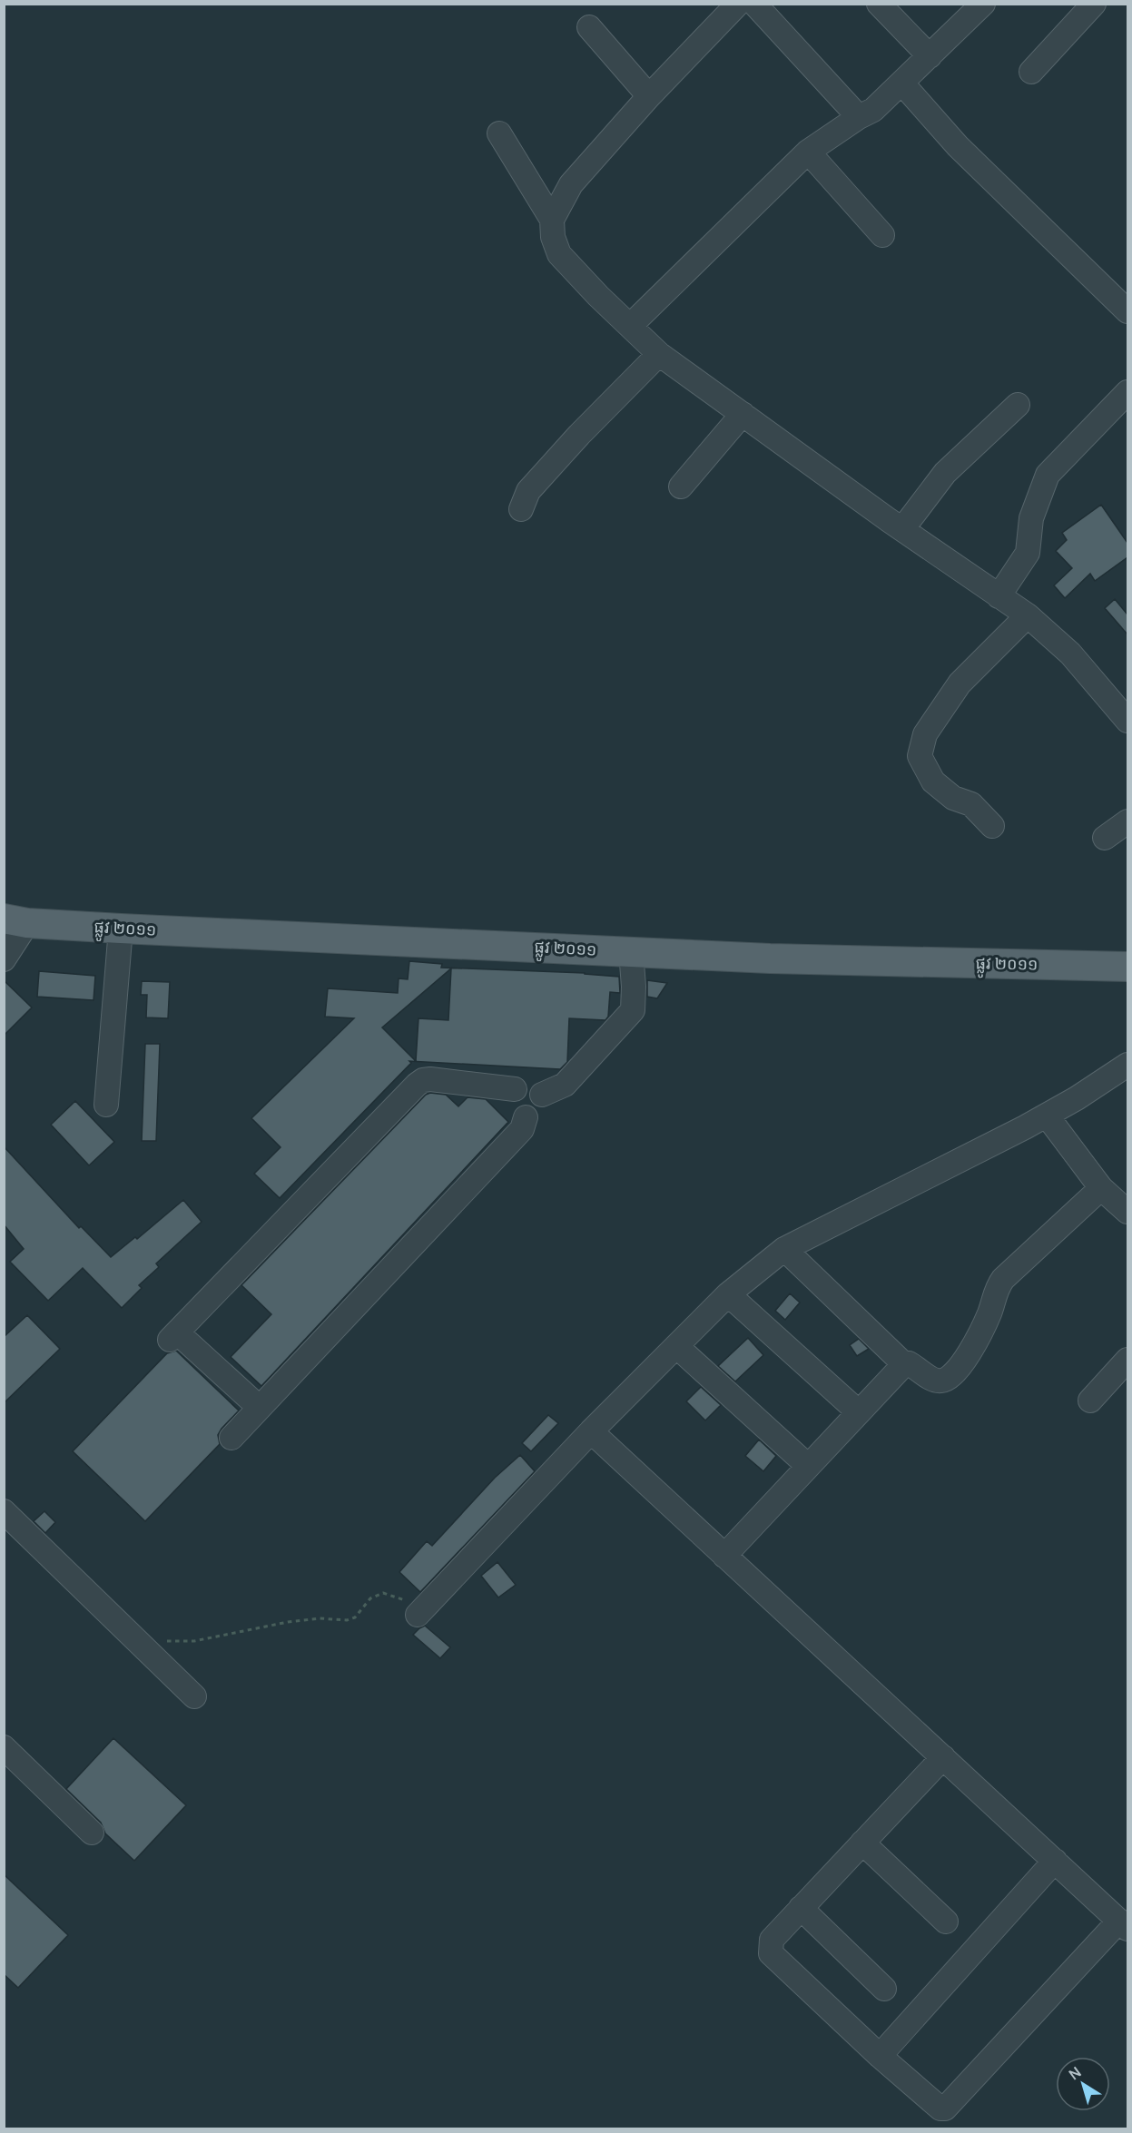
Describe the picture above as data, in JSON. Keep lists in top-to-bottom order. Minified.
{"streets":{"main road":["ផ្លូវ ២០១១"]},"north":"top left"}
